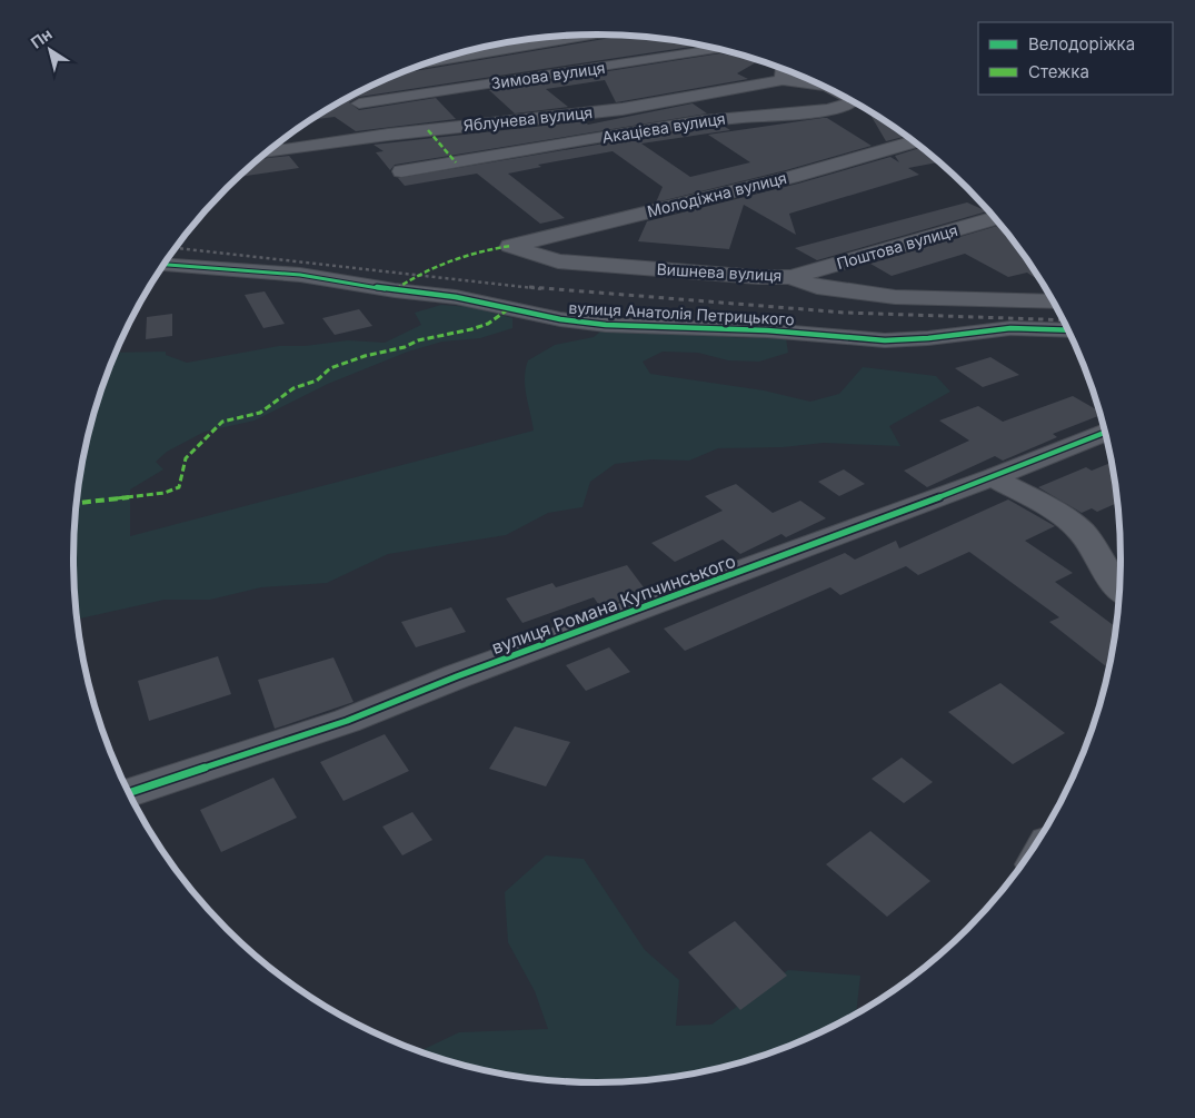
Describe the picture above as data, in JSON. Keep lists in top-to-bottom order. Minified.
{"streets":{"street":["Зимова вулиця","Яблунева вулиця","Акацієва вулиця","Молодіжна вулиця","Поштова вулиця","Вишнева вулиця","вулиця Анатолія Петрицького","вулиця Романа Купчинського"]},"crossings":[["Яблунева вулиця","Акацієва вулиця"],["Молодіжна вулиця","Вишнева вулиця"],["Поштова вулиця","Вишнева вулиця"]],"legend":["Велодоріжка","Стежка"],"north":"top left"}
